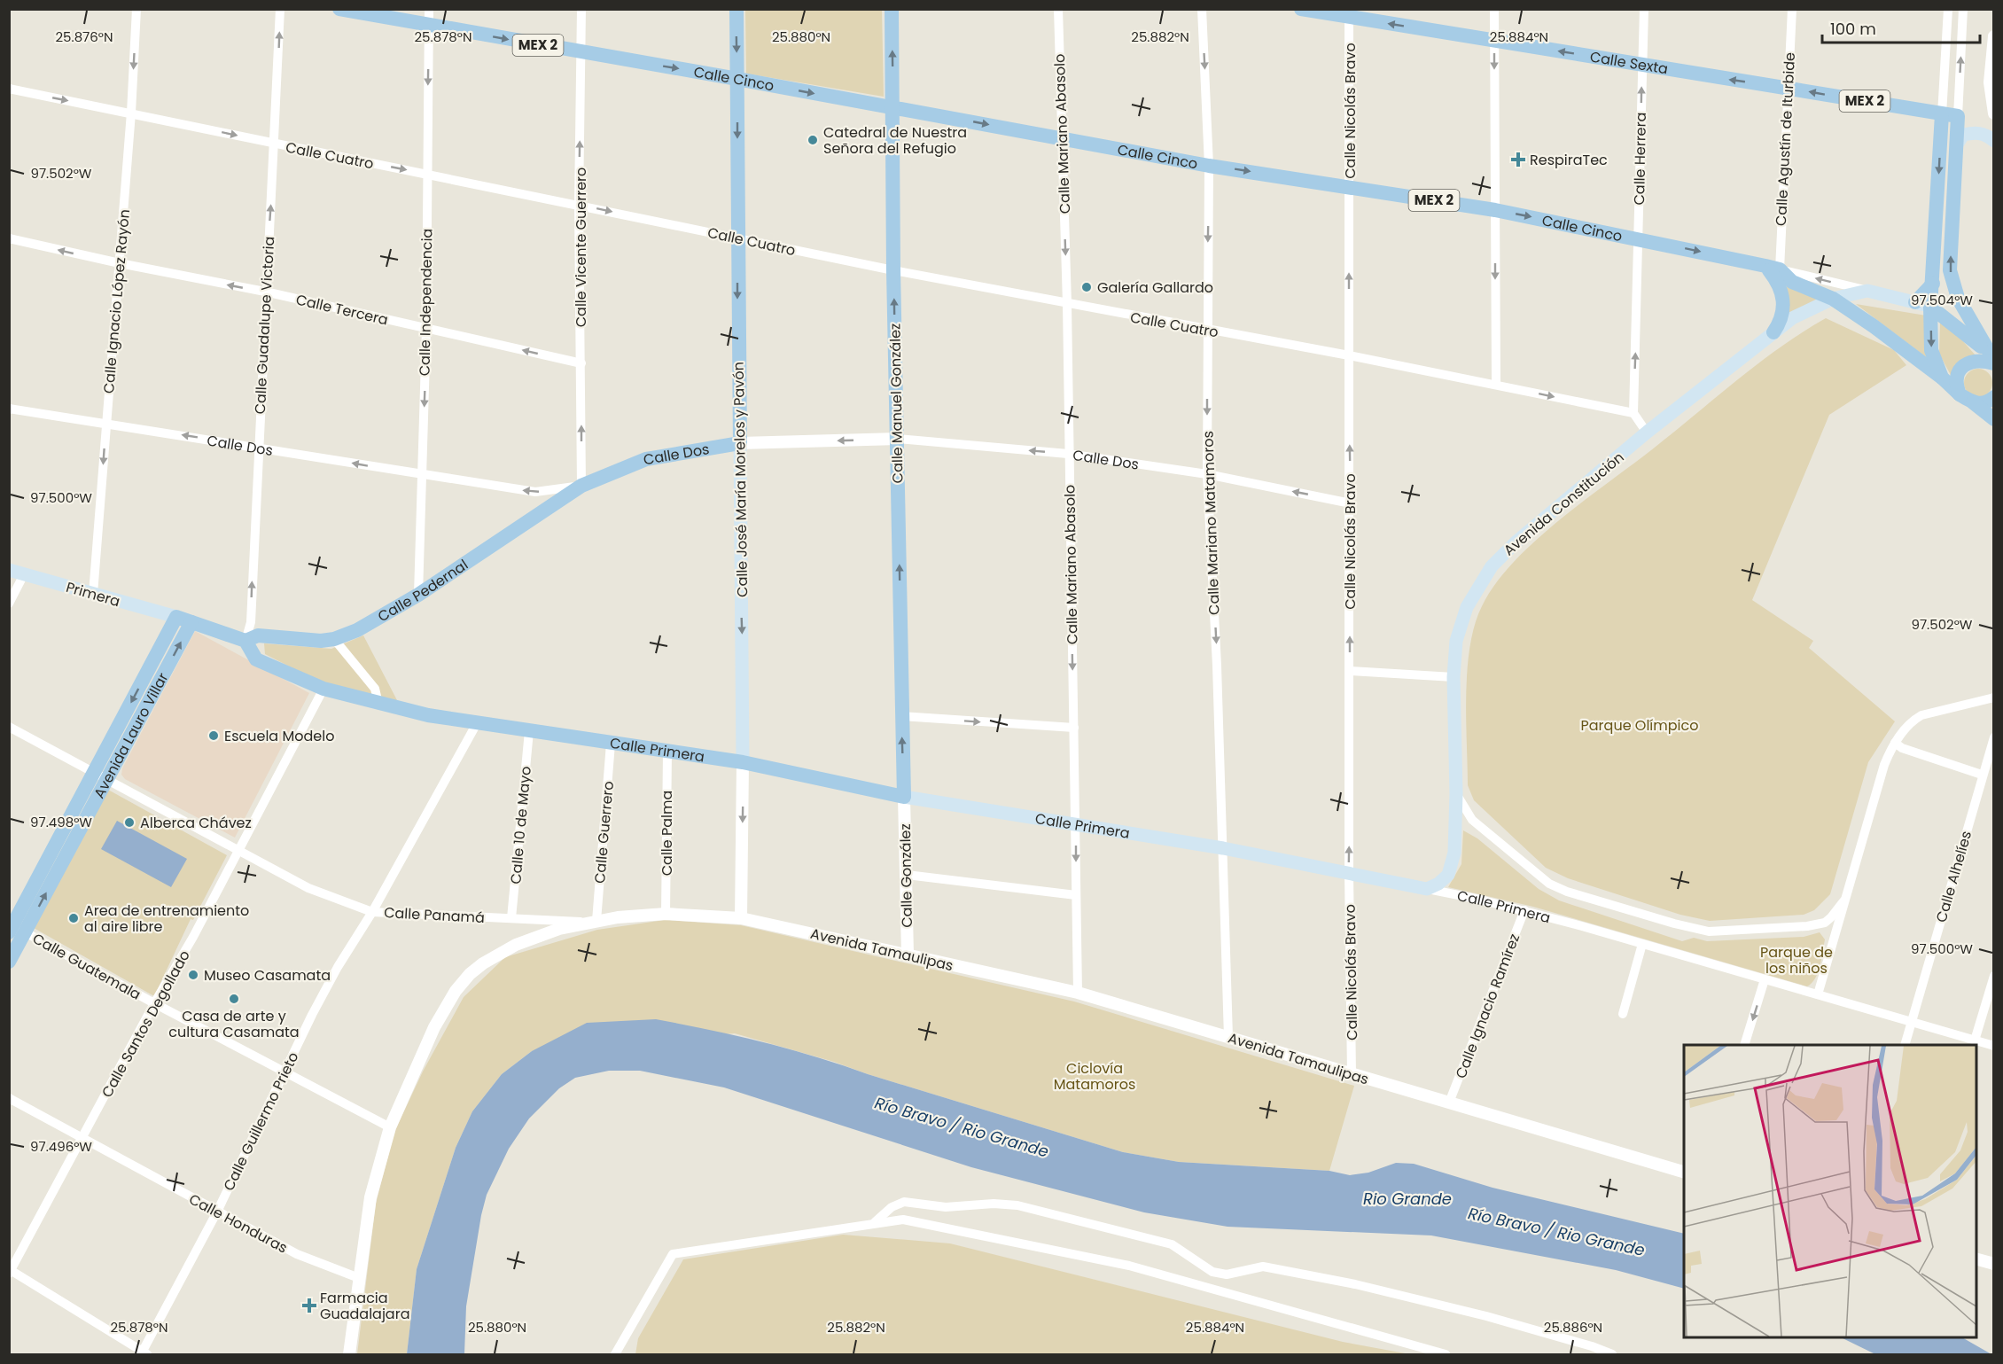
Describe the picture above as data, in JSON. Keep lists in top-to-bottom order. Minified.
{"streets":{"main road":["MEX 2","Calle Sexta","Calle Cinco","Calle Manuel González","Calle Dos","Calle José María Morelos y Pavón","Avenida Constitución","Calle Pedernal","Primera","Avenida Lauro Villar","Calle Primera"],"street":["Calle Nicolás Bravo","Calle Mariano Abasolo","Calle Agustín de Iturbide","Calle Cuatro","Calle Herrera","Calle Vicente Guerrero","Calle Ignacio López Rayón","Calle Independencia","Calle Tercera","Calle Guadalupe Victoria","Calle Mariano Matamoros","Calle 10 de Mayo","Calle Guerrero","Calle Palma","Calle González","Calle Alhelíes","Calle Panamá","Avenida Tamaulipas","Calle Guatemala","Calle Ignacio Ramírez","Calle Santos Degollado","Calle Guillermo Prieto","Calle Honduras"]},"crossings":[["Calle Sexta","Calle Nicolás Bravo"],["Calle Sexta","Calle Agustín de Iturbide"],["Calle Sexta","Calle Herrera"],["Calle Cinco","Calle Nicolás Bravo"],["Calle Cinco","Calle Mariano Abasolo"],["Calle Cinco","Calle Agustín de Iturbide"],["Calle Cinco","Calle Herrera"],["Calle Cinco","Calle Vicente Guerrero"],["Calle Cinco","Calle Independencia"],["Calle Cinco","Calle Manuel González"],["Calle Cinco","Calle José María Morelos y Pavón"],["Calle Cinco","Avenida Constitución"],["Calle Cinco","Calle Mariano Matamoros"],["Calle Nicolás Bravo","Calle Cuatro"],["Calle Nicolás Bravo","Calle Dos"],["Calle Nicolás Bravo","Calle Primera"],["Calle Nicolás Bravo","Avenida Tamaulipas"],["Calle Mariano Abasolo","Calle Cuatro"],["Calle Mariano Abasolo","Calle Dos"],["Calle Mariano Abasolo","Calle Primera"],["Calle Mariano Abasolo","Avenida Tamaulipas"],["Calle Cuatro","Calle Herrera"],["Calle Cuatro","Calle Vicente Guerrero"],["Calle Cuatro","Calle Ignacio López Rayón"],["Calle Cuatro","Calle Independencia"],["Calle Cuatro","Calle Guadalupe Victoria"],["Calle Cuatro","Calle Manuel González"],["Calle Cuatro","Calle José María Morelos y Pavón"],["Calle Cuatro","Calle Mariano Matamoros"],["Calle Vicente Guerrero","Calle Tercera"],["Calle Vicente Guerrero","Calle Dos"],["Calle Vicente Guerrero","Calle Pedernal"],["Calle Ignacio López Rayón","Calle Tercera"],["Calle Ignacio López Rayón","Calle Dos"],["Calle Ignacio López Rayón","Primera"],["Calle Independencia","Calle Tercera"],["Calle Independencia","Calle Dos"],["Calle Independencia","Calle Pedernal"],["Calle Tercera","Calle Guadalupe Victoria"],["Calle Guadalupe Victoria","Calle Dos"],["Calle Guadalupe Victoria","Calle Pedernal"],["Calle Guadalupe Victoria","Calle Primera"],["Calle Manuel González","Calle Dos"],["Calle Manuel González","Calle Primera"],["Calle Manuel González","Calle González"],["Calle Dos","Calle José María Morelos y Pavón"],["Calle Dos","Calle Mariano Matamoros"],["Calle Dos","Calle Pedernal"],["Calle José María Morelos y Pavón","Calle Primera"],["Calle José María Morelos y Pavón","Avenida Tamaulipas"],["Avenida Constitución","Calle Primera"],["Calle Mariano Matamoros","Calle Primera"],["Calle Mariano Matamoros","Avenida Tamaulipas"],["Calle Pedernal","Calle Primera"],["Primera","Avenida Lauro Villar"],["Avenida Lauro Villar","Calle Panamá"],["Avenida Lauro Villar","Calle Guatemala"],["Calle Primera","Calle 10 de Mayo"],["Calle Primera","Calle Guerrero"],["Calle Primera","Calle Palma"],["Calle Primera","Calle González"],["Calle Primera","Calle Alhelíes"],["Calle Primera","Calle Ignacio Ramírez"],["Calle Primera","Calle Santos Degollado"],["Calle Primera","Calle Guillermo Prieto"],["Calle 10 de Mayo","Calle Panamá"],["Calle Guerrero","Calle Panamá"],["Calle Guerrero","Avenida Tamaulipas"],["Calle Palma","Avenida Tamaulipas"],["Calle González","Avenida Tamaulipas"],["Calle Panamá","Avenida Tamaulipas"],["Calle Panamá","Calle Santos Degollado"],["Calle Panamá","Calle Guillermo Prieto"],["Avenida Tamaulipas","Calle Guatemala"],["Avenida Tamaulipas","Calle Ignacio Ramírez"],["Avenida Tamaulipas","Calle Honduras"],["Calle Guatemala","Calle Santos Degollado"],["Calle Guatemala","Calle Guillermo Prieto"],["Calle Santos Degollado","Calle Honduras"],["Calle Guillermo Prieto","Calle Honduras"]],"one_way":["Calle Sexta","Calle Cinco","Calle Nicolás Bravo","Calle Mariano Abasolo","Calle Cuatro","Calle Herrera","Calle Vicente Guerrero","Calle Ignacio López Rayón","Calle Independencia","Calle Tercera","Calle Guadalupe Victoria","Calle Manuel González","Calle Dos","Calle José María Morelos y Pavón","Calle Mariano Matamoros"],"water":["Río Bravo / Rio Grande","Rio Grande"],"parks":["Parque Olímpico","Parque de los niños","Ciclovía Matamoros"],"places":{"other":["Catedral de Nuestra Señora del Refugio","Galería Gallardo","Escuela Modelo","Alberca Chávez","Area de entrenamiento al aire libre","Museo Casamata","Casa de arte y cultura Casamata"],"health":["RespiraTec","Farmacia Guadalajara"]},"scale_bar":"100 m","coordinates":["25.876°N","25.878°N","25.880°N","25.882°N","25.884°N","97.502°W","97.504°W","97.500°W","97.498°W","97.496°W","25.886°N"]}
